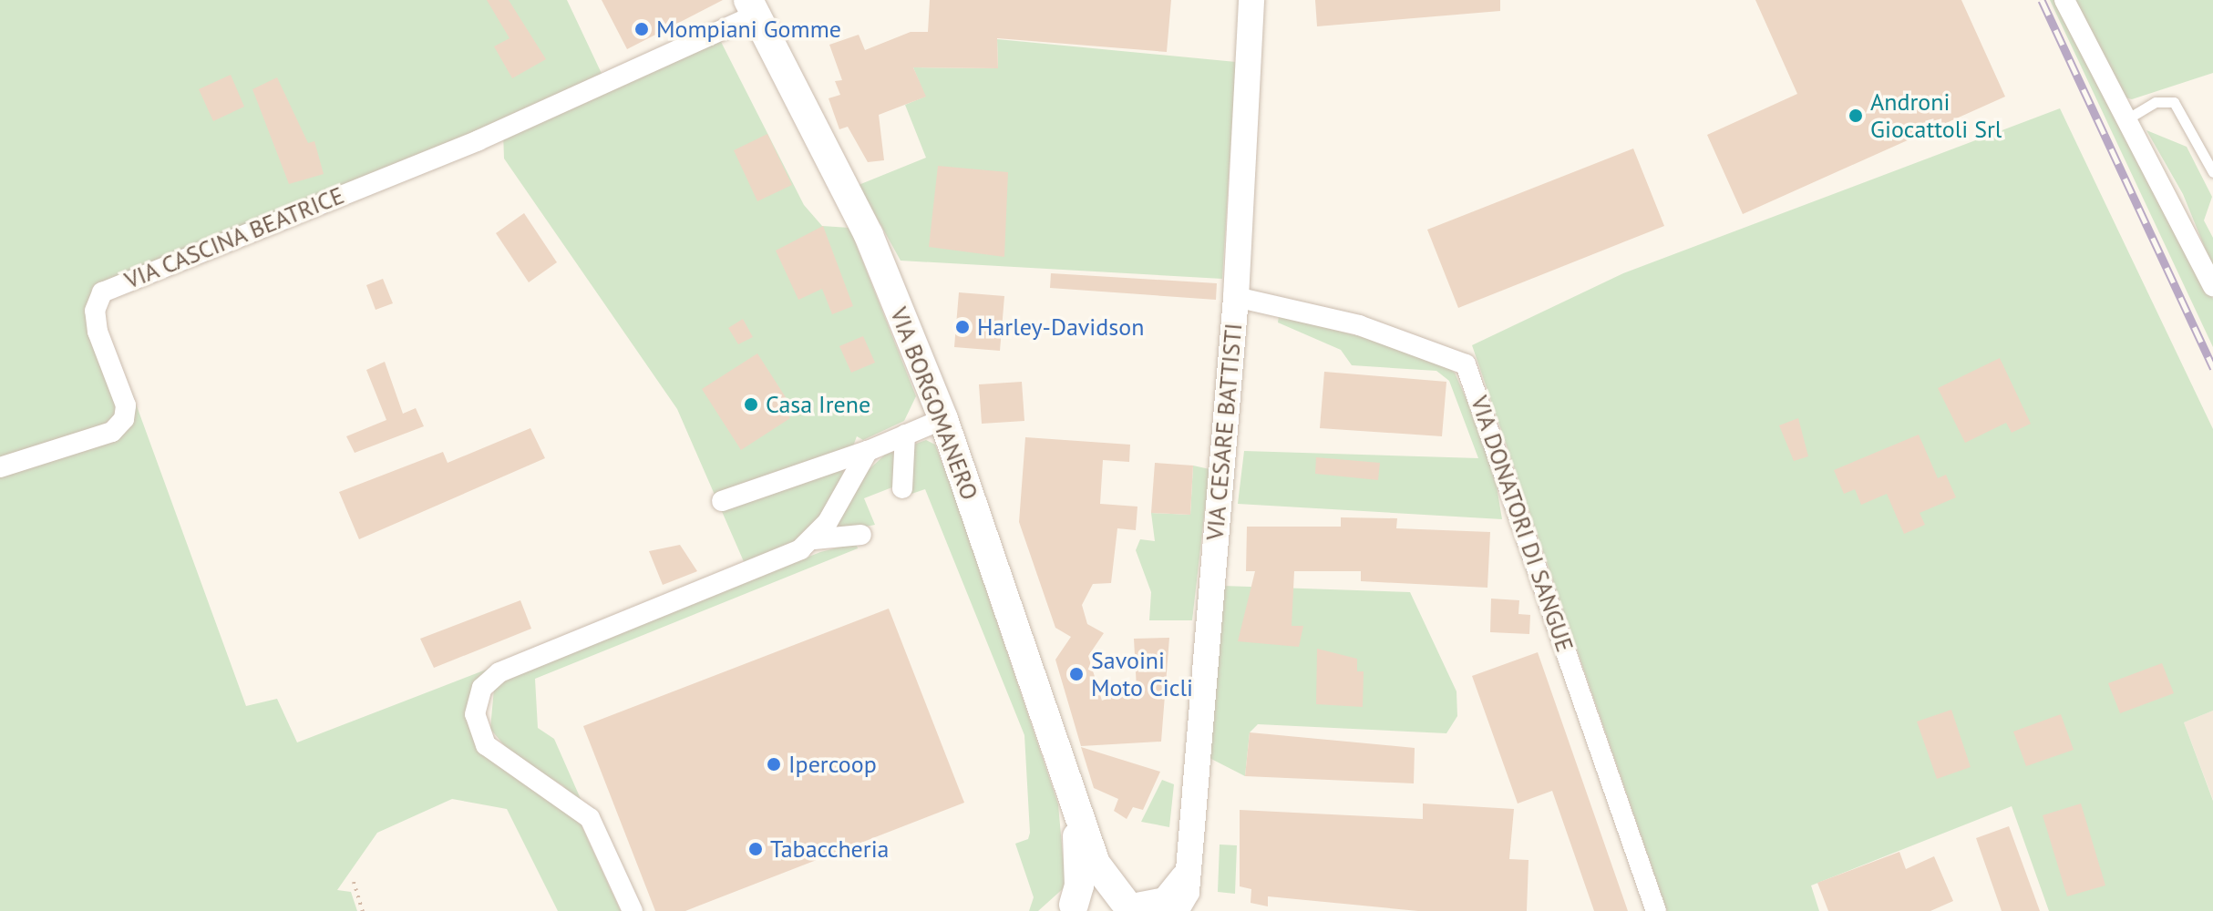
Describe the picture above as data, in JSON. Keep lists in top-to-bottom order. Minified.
{"streets":{"main road":["VIA BORGOMANERO"],"street":["VIA CASCINA BEATRICE","VIA CESARE BATTISTI","VIA DONATORI DI SANGUE"]},"crossings":[["VIA CASCINA BEATRICE","VIA BORGOMANERO"],["VIA BORGOMANERO","VIA CESARE BATTISTI"],["VIA CESARE BATTISTI","VIA DONATORI DI SANGUE"]],"places":["Mompiani Gomme","Androni Giocattoli Srl","Harley-Davidson","Casa Irene","Savoini Moto Cicli","Ipercoop","Tabaccheria"]}
